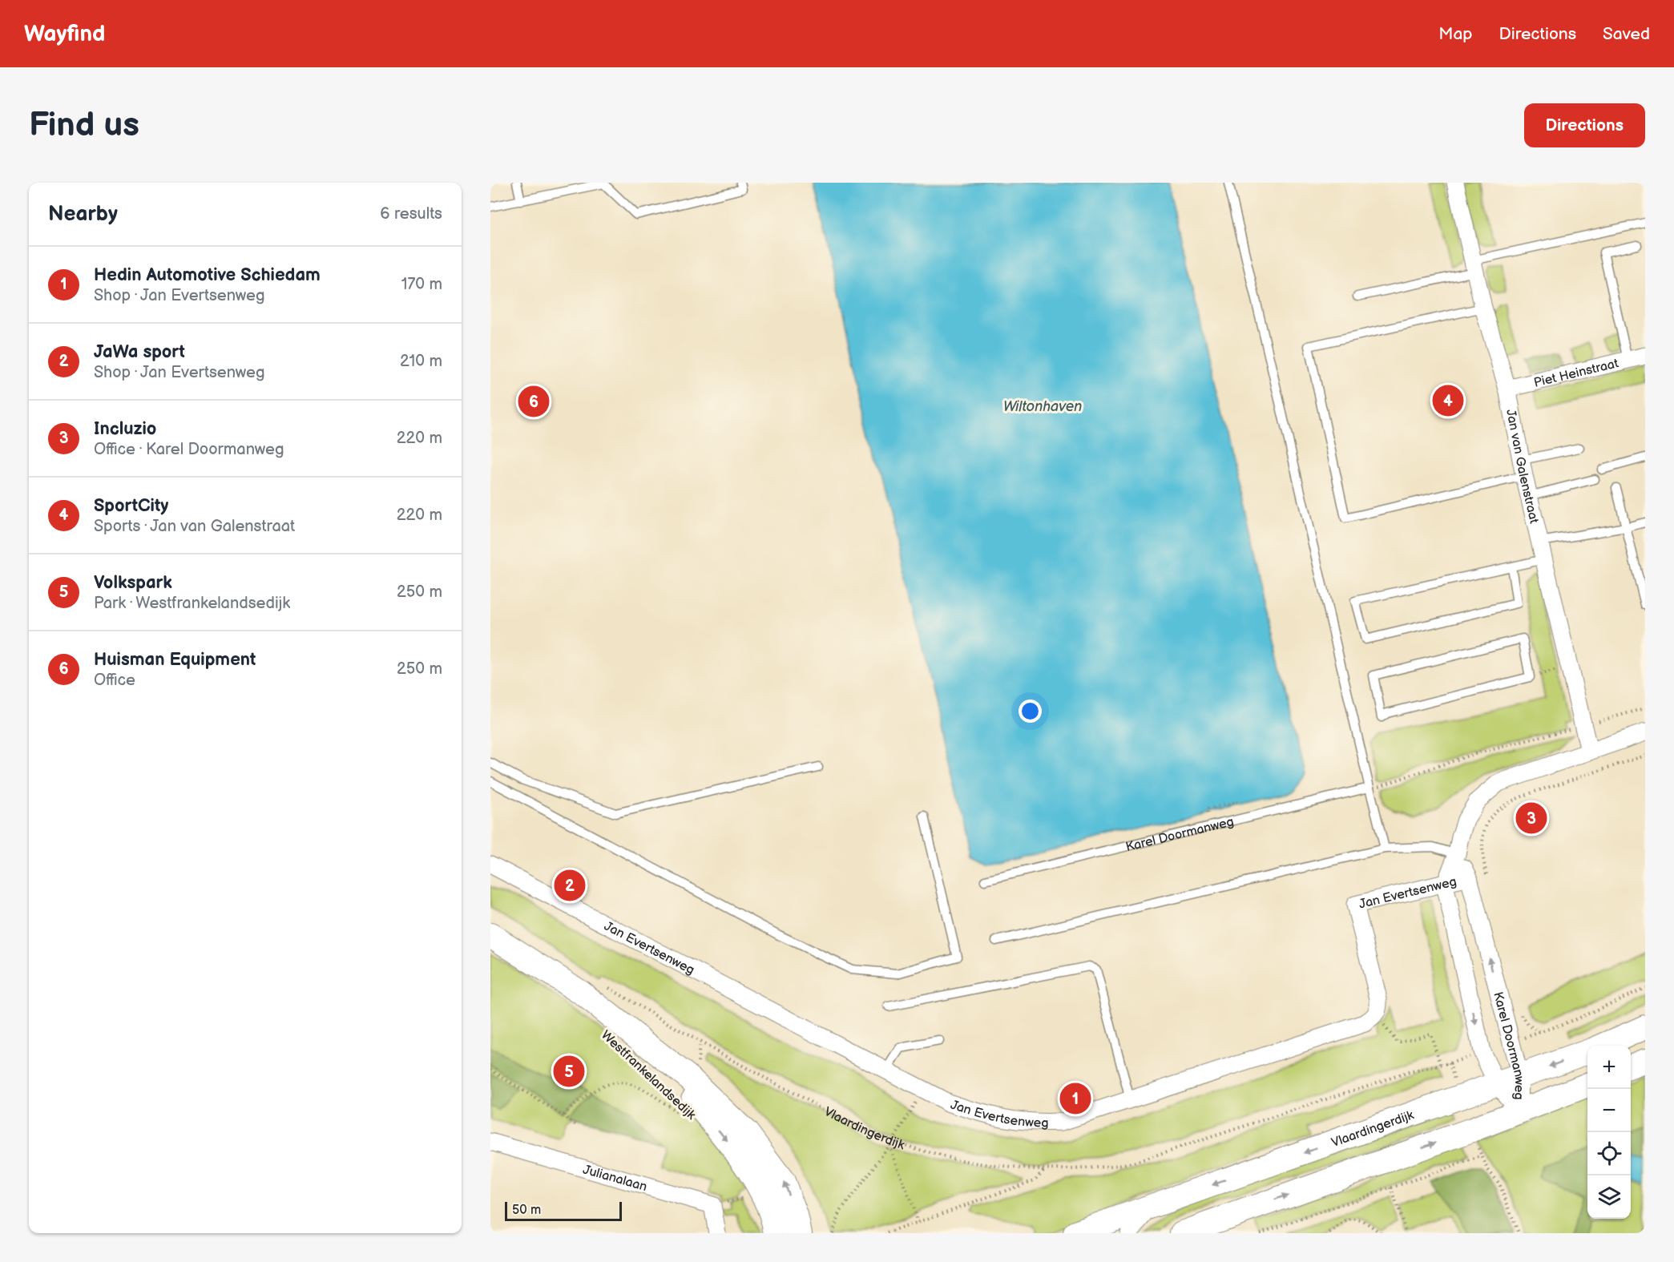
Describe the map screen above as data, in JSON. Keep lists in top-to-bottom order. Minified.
{"streets":{"main road":["Westfrankelandsedijk","Vlaardingerdijk"],"street":["Piet Heinstraat","Jan van Galenstraat","Karel Doormanweg","Jan Evertsenweg","Julianalaan"]},"crossings":[["Piet Heinstraat","Jan van Galenstraat"],["Karel Doormanweg","Jan Evertsenweg"],["Karel Doormanweg","Vlaardingerdijk"]],"water":["Wiltonhaven"],"scale_bar":"50 m","page":{"header":"Wayfind","nav":["Map","Directions","Saved"],"buttons":"Directions","title":"Find us","heading":["Nearby","6 results"],"list":[{"mark":"1","name":"Hedin Automotive Schiedam","note":"Shop · Jan Evertsenweg","value":"170 m"},{"mark":"2","name":"JaWa sport","note":"Shop · Jan Evertsenweg","value":"210 m"},{"mark":"3","name":"Incluzio","note":"Office · Karel Doormanweg","value":"220 m"},{"mark":"4","name":"SportCity","note":"Sports · Jan van Galenstraat","value":"220 m"},{"mark":"5","name":"Volkspark","note":"Park · Westfrankelandsedijk","value":"250 m"},{"mark":"6","name":"Huisman Equipment","note":"Office","value":"250 m"}],"pins":["4","6","3","2","5","1"],"map_buttons":["+","−"],"scale":"50 m"}}
